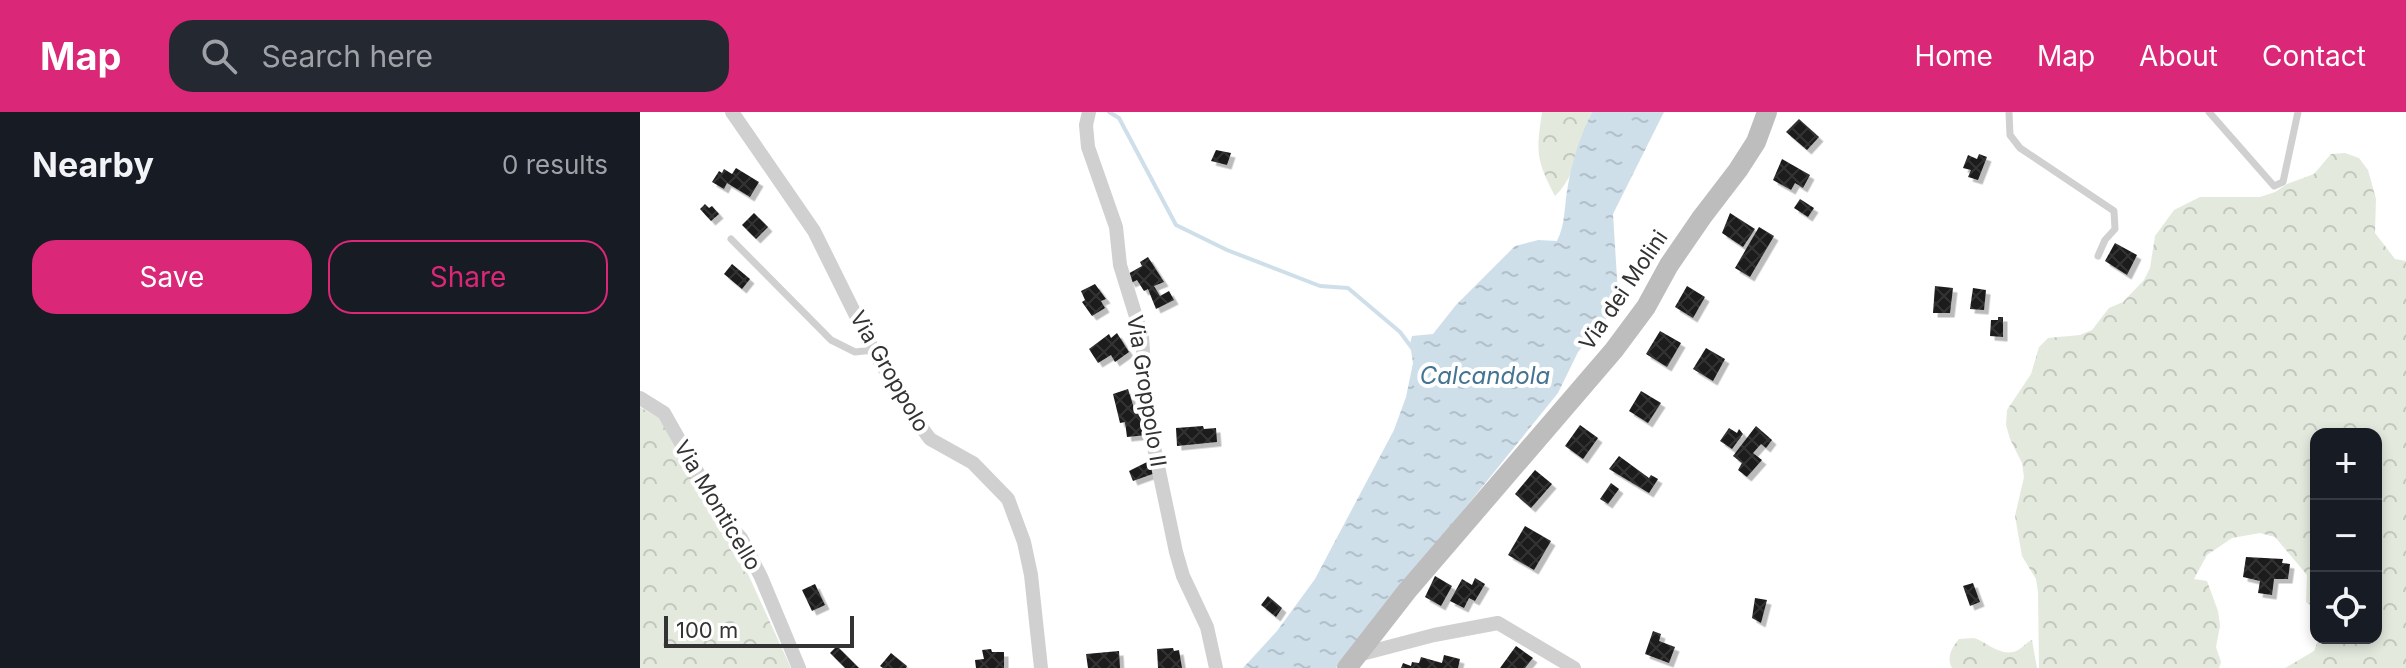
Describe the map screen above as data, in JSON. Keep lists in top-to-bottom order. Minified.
{"streets":{"street":["Via dei Molini","Via Groppolo","Via Groppolo II","Via Monticello"]},"water":["Calcandola"],"scale_bar":"100 m","page":{"header":"Map","search":"Search here","nav":["Home","Map","About","Contact"],"heading":["Nearby","0 results"],"buttons":["Save","Share"],"map_buttons":["+","−"],"scale":"100 m"}}
